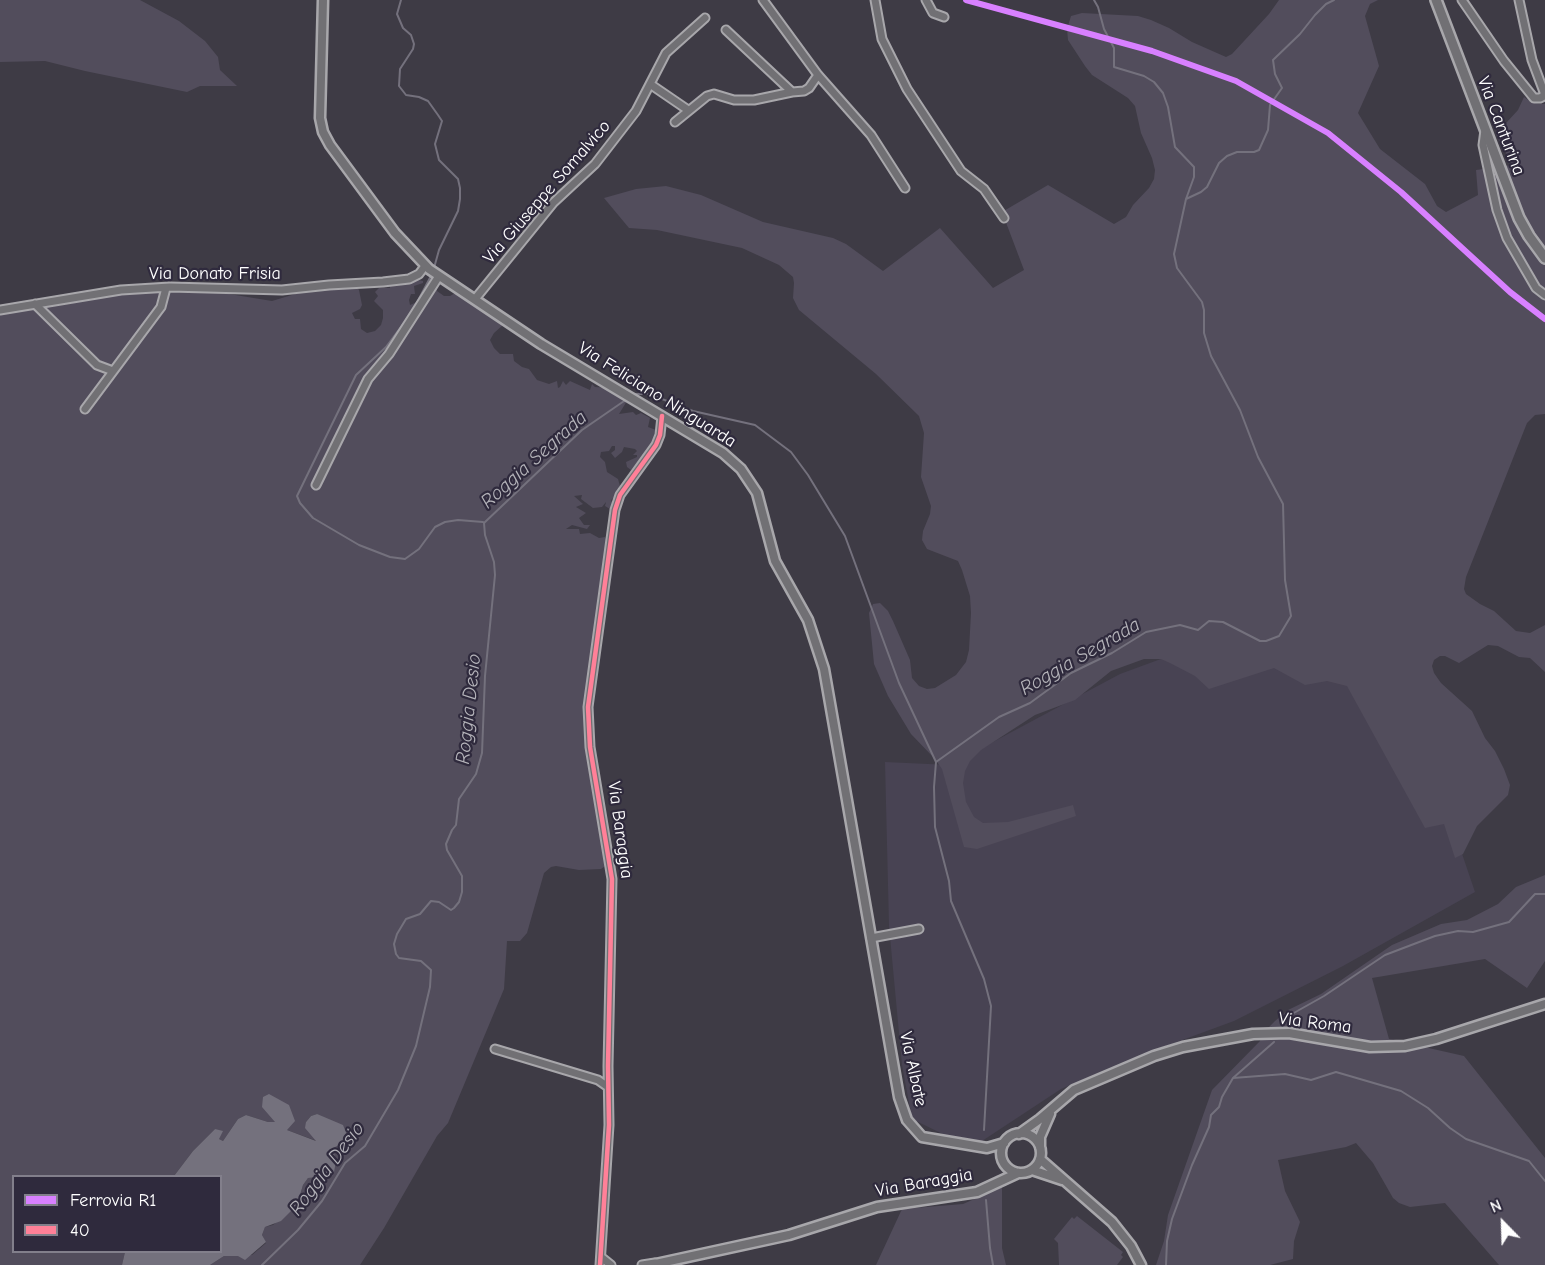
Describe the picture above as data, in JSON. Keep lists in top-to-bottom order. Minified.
{"streets":{"main road":["Via Canturina"],"street":["Via Giuseppe Somalvico","Via Donato Frisia","Via Feliciano Ninguarda","Via Baraggia","Via Roma","Via Albate"]},"crossings":[["Via Giuseppe Somalvico","Via Feliciano Ninguarda"],["Via Donato Frisia","Via Feliciano Ninguarda"],["Via Feliciano Ninguarda","Via Baraggia"],["Via Feliciano Ninguarda","Via Albate"],["Via Baraggia","Via Roma"],["Via Baraggia","Via Albate"],["Via Roma","Via Albate"]],"water":["Roggia Segrada","Roggia Desio"],"lines":["rail line R1","transit line 40"],"legend":["Ferrovia R1","40"],"north":"top left"}
